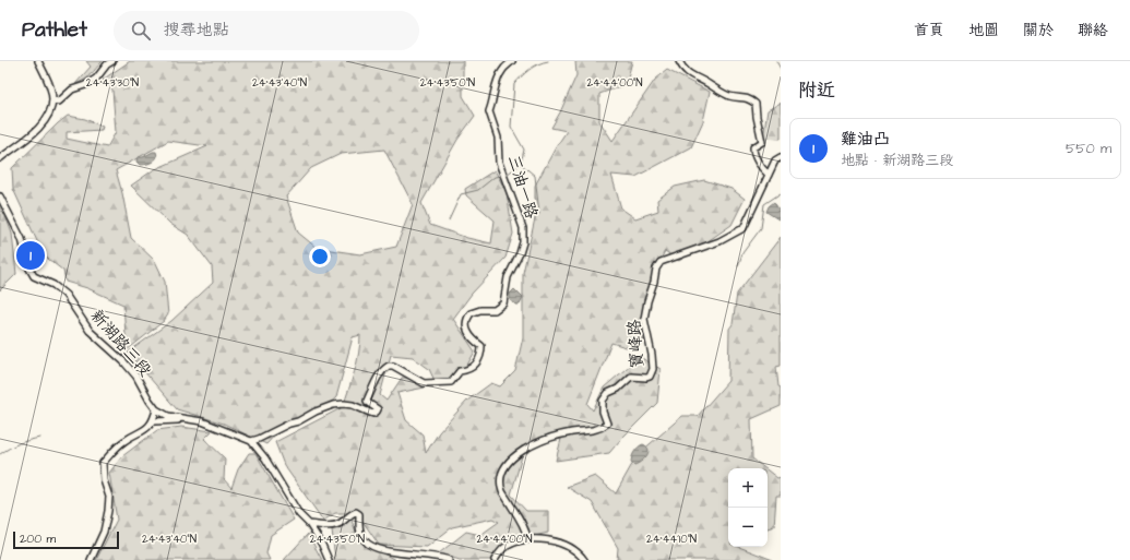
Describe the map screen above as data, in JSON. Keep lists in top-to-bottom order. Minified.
{"streets":{"street":["三油一路","新湖路三段","寶峰路"]},"scale_bar":"200 m","page":{"header":"Pathlet","search":"搜尋地點","nav":["首頁","地圖","關於","聯絡"],"heading":"附近","list":[{"mark":"1","name":"雞油凸","note":"地點 · 新湖路三段","value":"550 m"}],"pins":"1","map_buttons":["+","−"],"scale":"200 m"},"coordinates":["24°43'30\"N","24°43'40\"N","24°43'50\"N","24°44'00\"N","24°44'10\"N"]}
